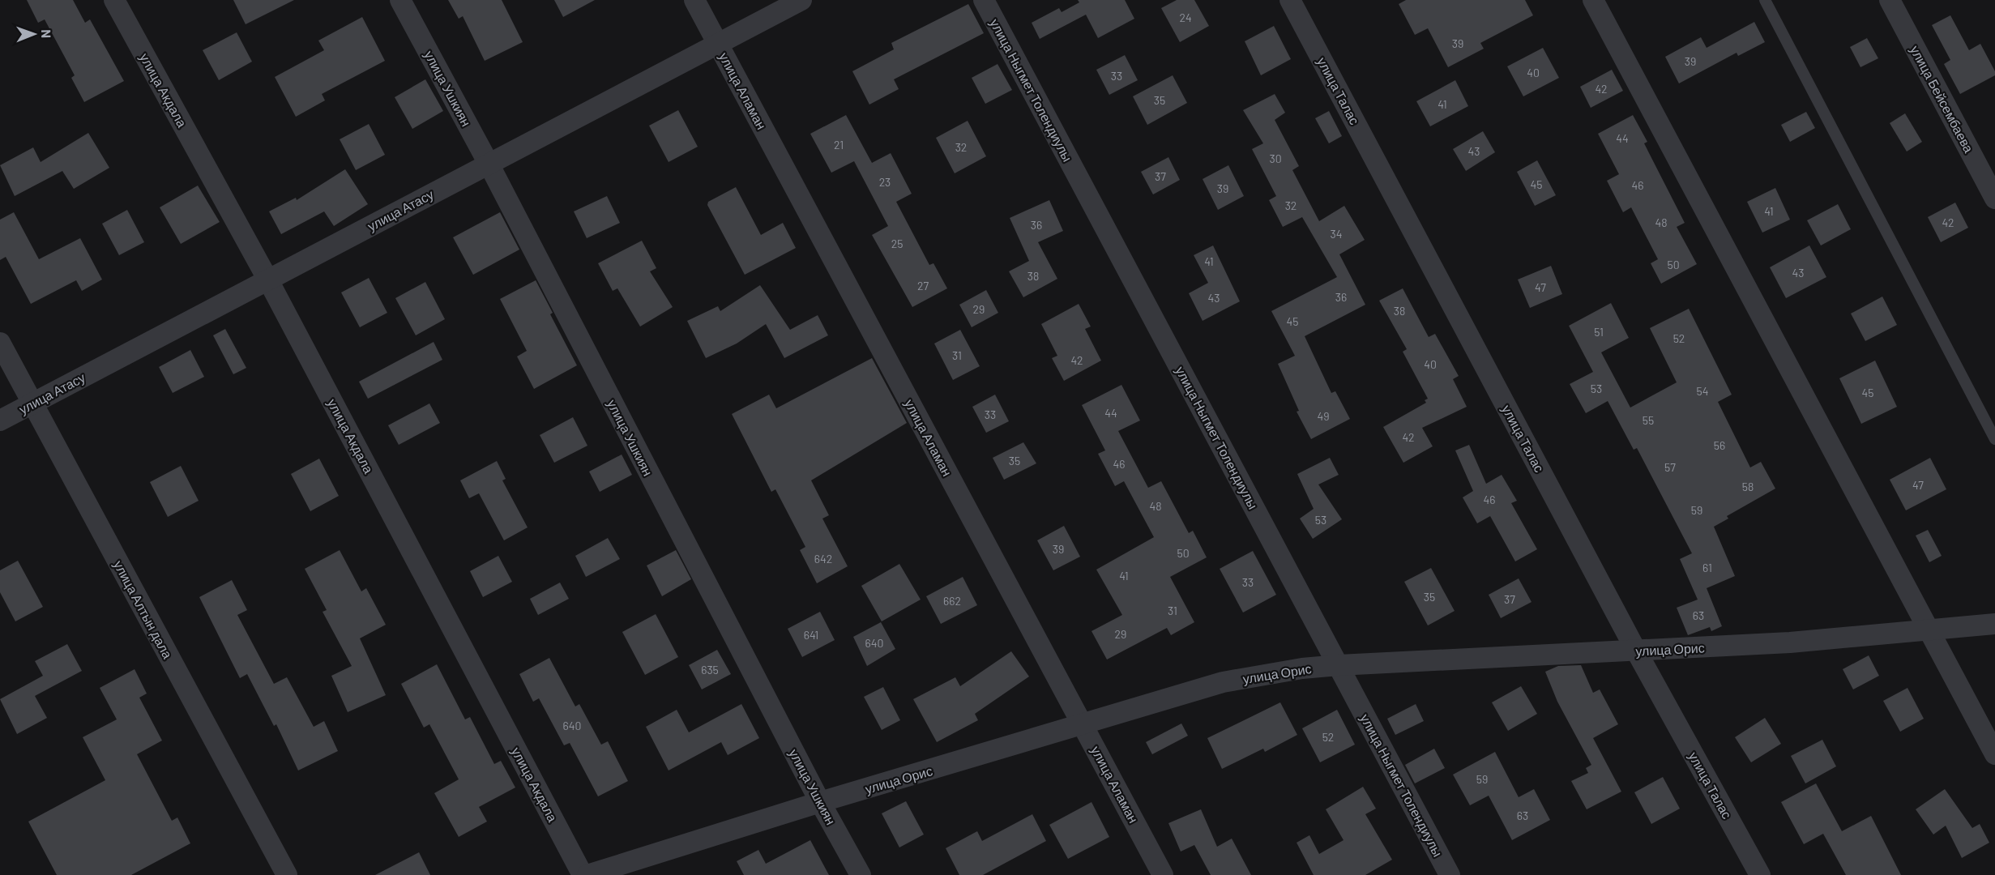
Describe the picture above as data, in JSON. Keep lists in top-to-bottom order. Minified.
{"streets":{"street":["улица Ушкиян","улица Акдала","улица Ныгмет Толендиулы","улица Аламан","улица Талас","улица Бейсембаева","улица Атасу","улица Алтын дала","улица Орис"]},"crossings":[["улица Ушкиян","улица Атасу"],["улица Ушкиян","улица Орис"],["улица Акдала","улица Атасу"],["улица Ныгмет Толендиулы","улица Орис"],["улица Аламан","улица Атасу"],["улица Аламан","улица Орис"],["улица Талас","улица Орис"],["улица Атасу","улица Алтын дала"]],"house_numbers":["24","39","39","40","33","42","35","41","44","21","32","43","30","37","23","45","46","39","32","41","48","42","36","34","25","41","50","43","38","27","47","36","43","29","38","45","51","52","31","42","40","53","54","45","44","33","49","55","42","56","35","46","57","47","58","46","48","59","53","39","50","642","61","41","33","35","37","662","31","63","29","641","640","635","640","52","59","63"],"north":"right"}
